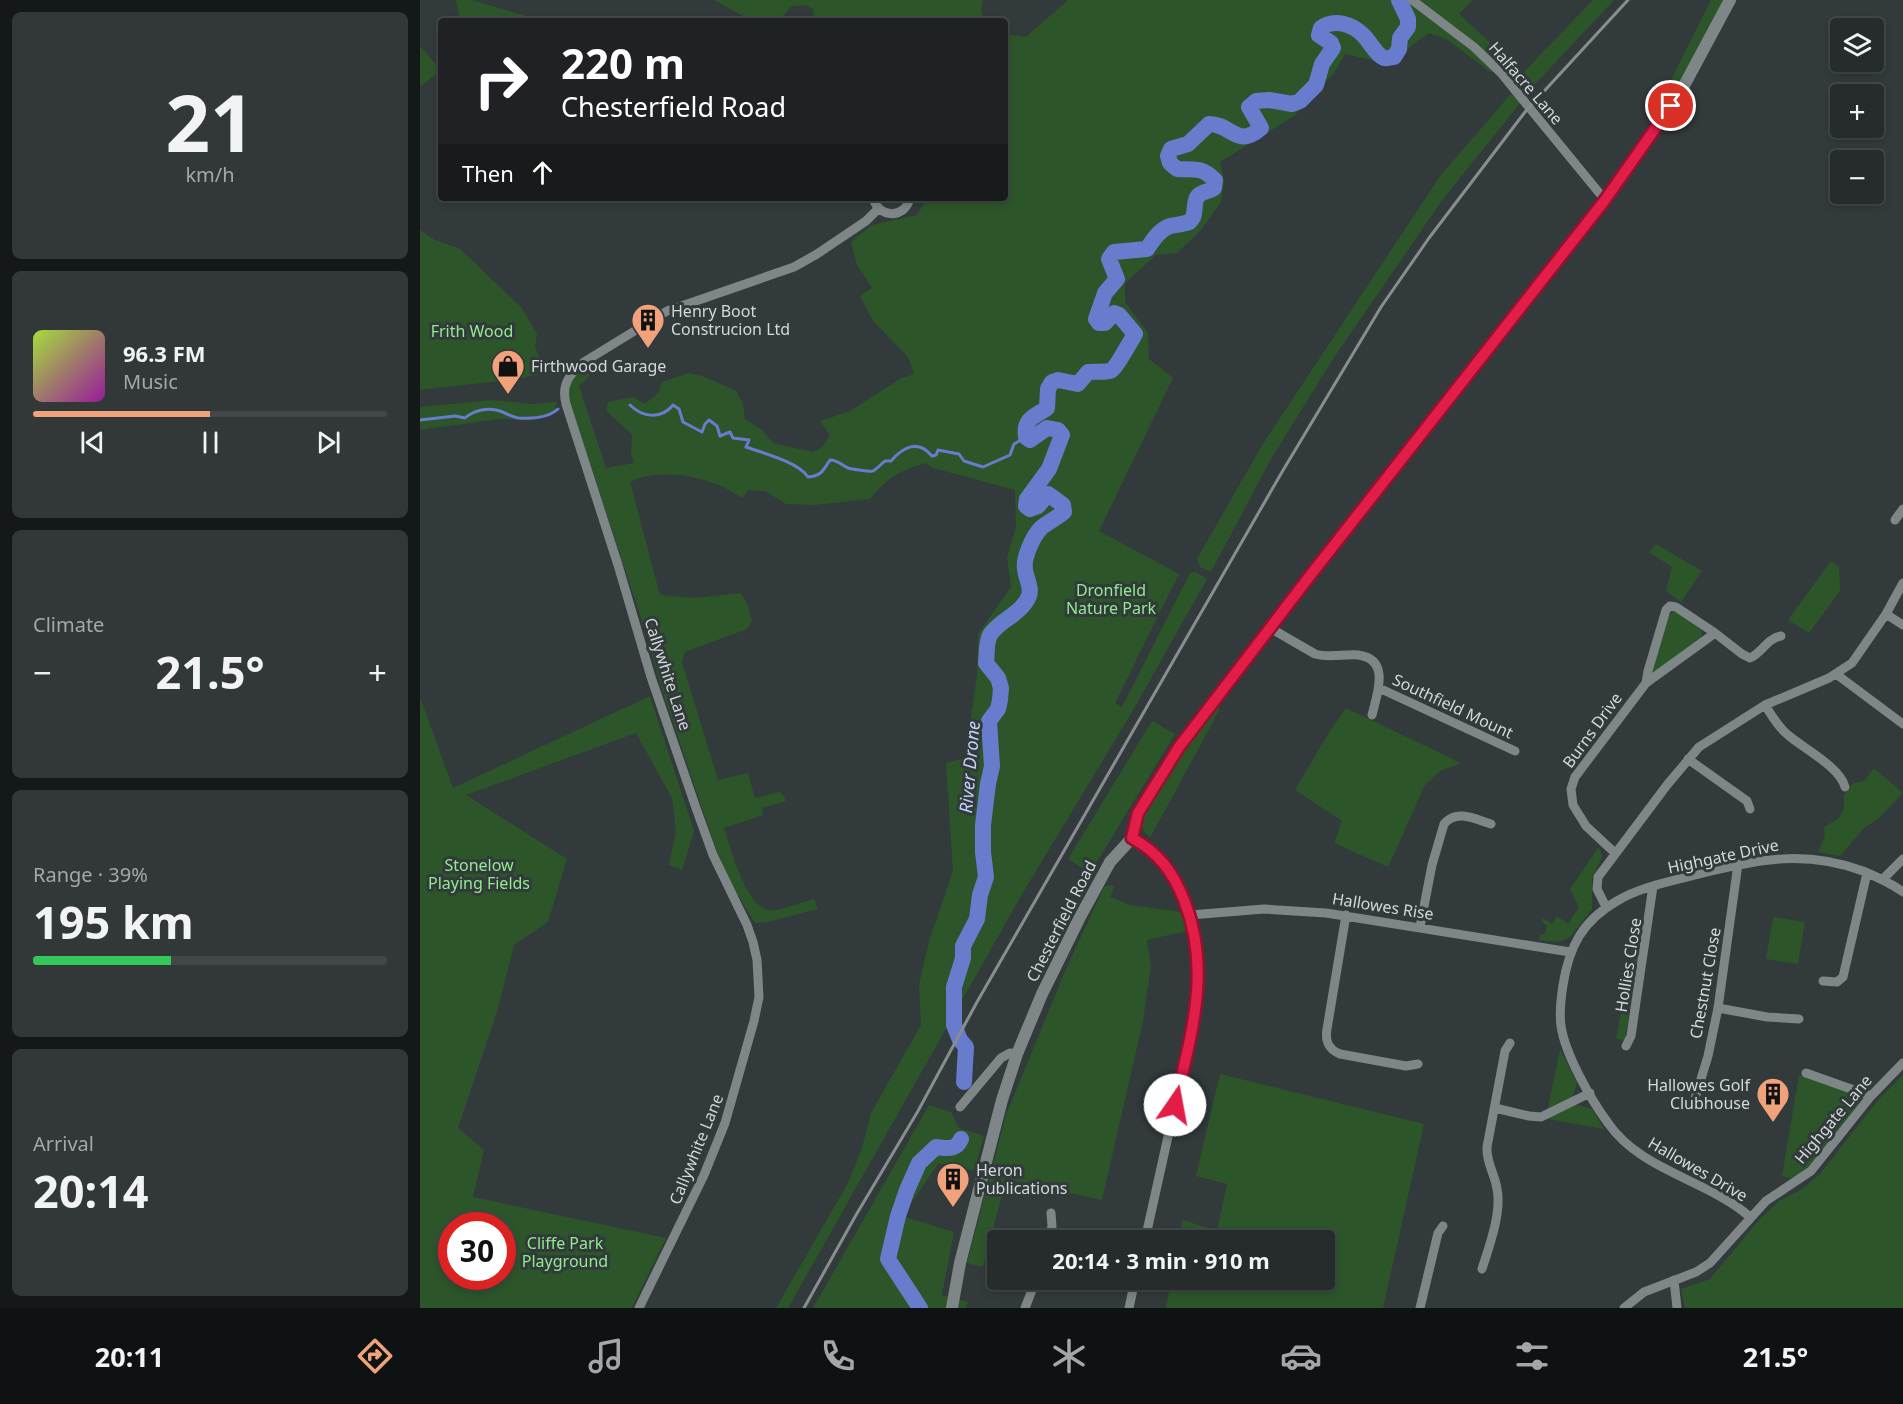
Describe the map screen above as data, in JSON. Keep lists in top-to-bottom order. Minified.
{"streets":{"main road":["Chesterfield Road"],"street":["Halfacre Lane","Callywhite Lane","Southfield Mount","Burns Drive","Highgate Drive","Hallowes Rise","Hollies Close","Chestnut Close","Highgate Lane","Hallowes Drive"]},"crossings":[["Halfacre Lane","Chesterfield Road"],["Highgate Drive","Hallowes Rise"],["Highgate Drive","Hollies Close"],["Highgate Drive","Chestnut Close"],["Highgate Drive","Hallowes Drive"],["Hallowes Rise","Hallowes Drive"],["Highgate Lane","Hallowes Drive"]],"water":["River Drone"],"parks":["Frith Wood","Dronfield Nature Park","Stonelow Playing Fields","Cliffe Park Playground"],"places":{"building":["Henry Boot Construcion Ltd","Hallowes Golf Clubhouse","Heron Publications"],"shop":["Firthwood Garage"]},"page":{"tile":[["21","km/h"],"Climate",["Range · 39%","195 km"],["Arrival","20:14"]],"map_buttons":["+","−"],"turn":["220 m","Chesterfield Road"],"then":"Then","song":["96.3 FM","Music"],"heat":["−","21.5°","+"],"limit":"30","trip":"20:14 · 3 min · 910 m","tabs":["20:11","21.5°"]}}
